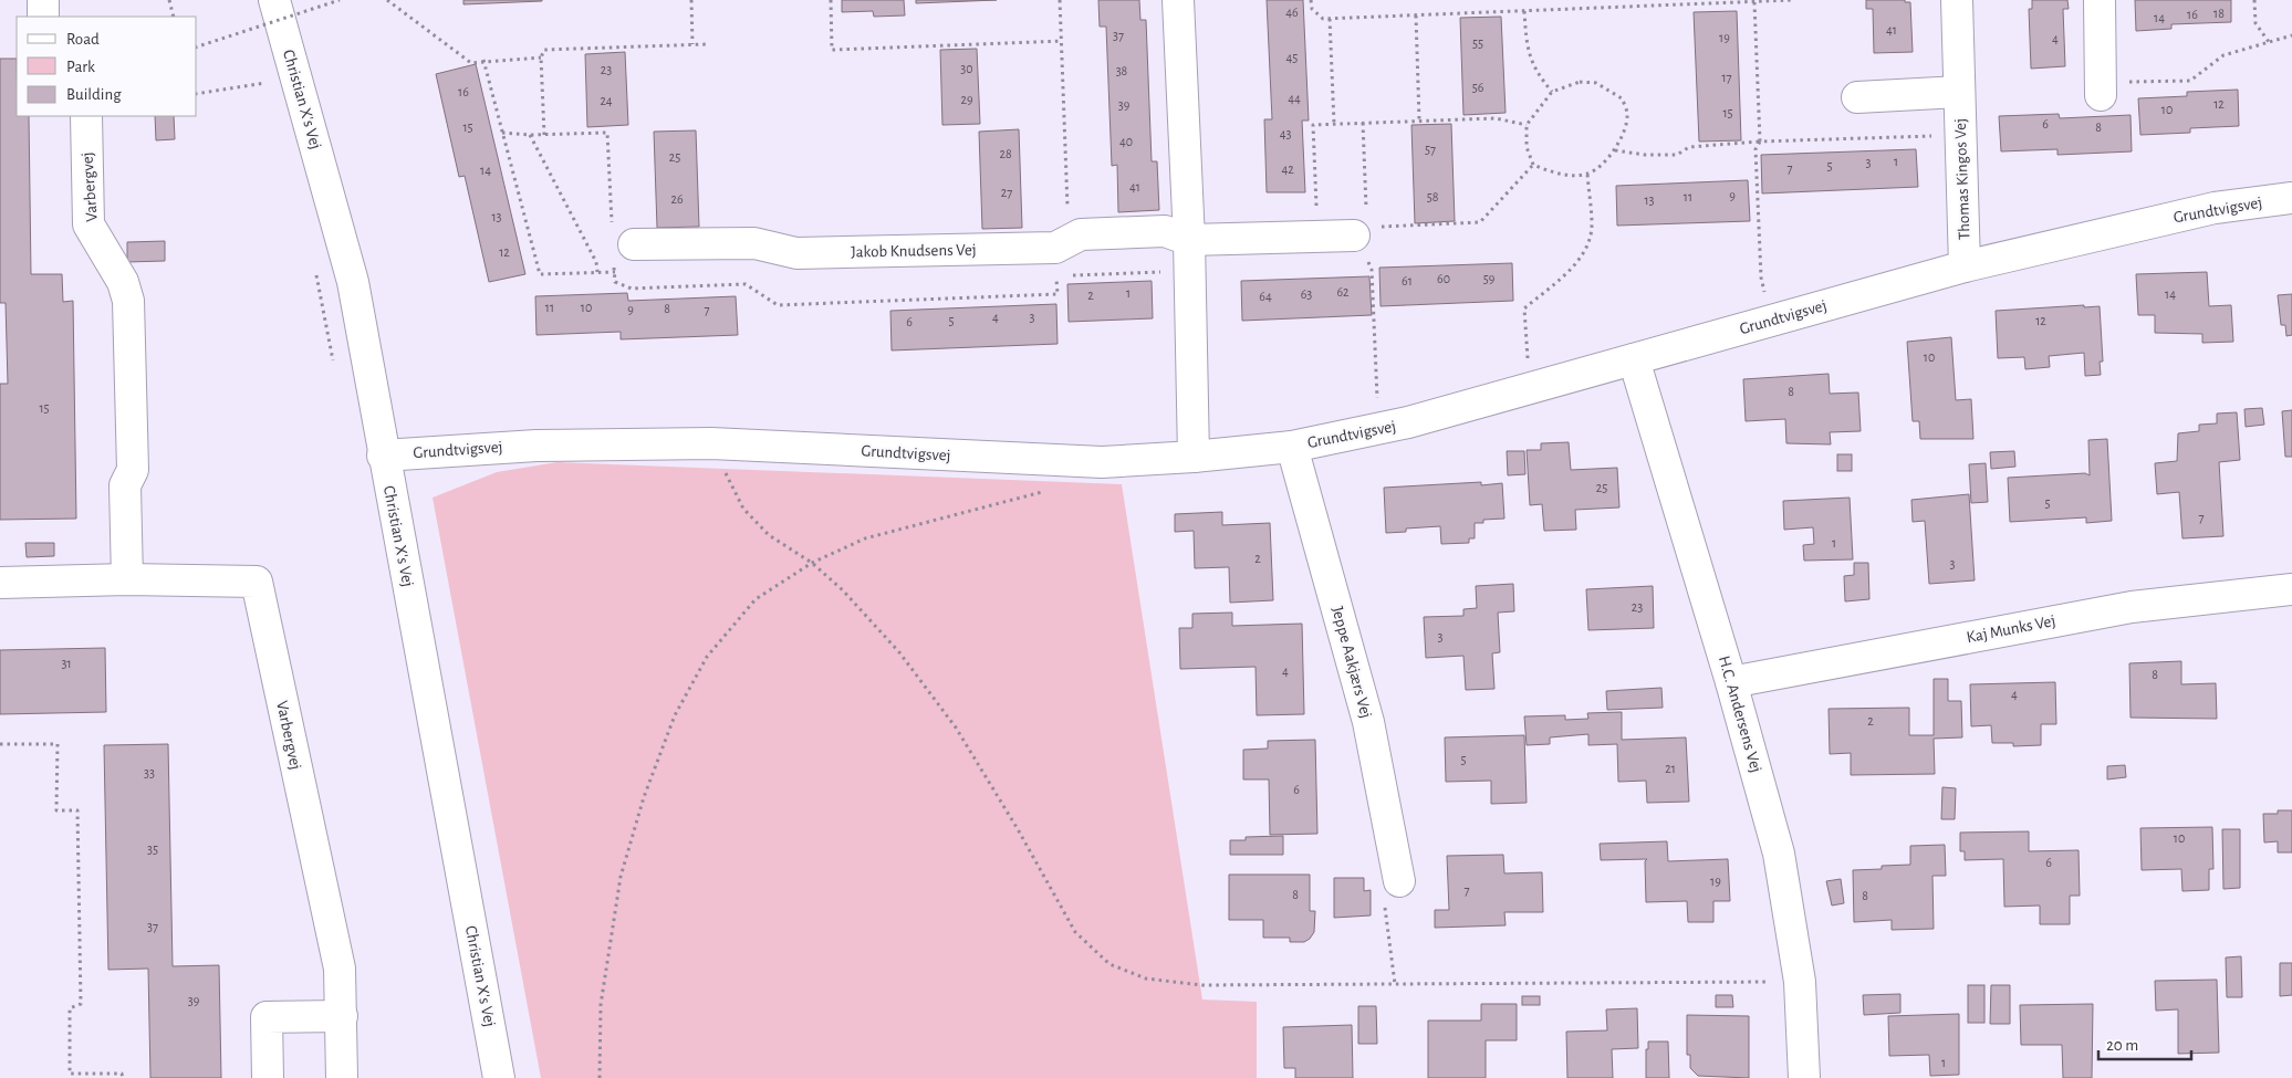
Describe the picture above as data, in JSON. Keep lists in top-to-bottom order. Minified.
{"streets":{"street":["Christian X's Vej","Thomas Kingos Vej","Varbergvej","Grundtvigsvej","Jakob Knudsens Vej","Kaj Munks Vej","Jeppe Aakjærs Vej","H.C. Andersens Vej"]},"crossings":[["Christian X's Vej","Grundtvigsvej"],["Thomas Kingos Vej","Grundtvigsvej"],["Grundtvigsvej","Jeppe Aakjærs Vej"],["Grundtvigsvej","H.C. Andersens Vej"],["Kaj Munks Vej","H.C. Andersens Vej"]],"house_numbers":["46","18","16","14","41","37","19","4","55","45","30","23","38","17","56","16","44","29","24","12","39","10","15","6","15","8","43","40","57","28","25","1","3","5","7","42","14","41","27","9","58","11","26","13","13","12","60","59","61","62","1","63","14","2","64","11","10","8","9","7","4","3","5","12","6","10","8","15","25","5","7","1","2","3","23","3","31","4","8","4","2","5","21","33","6","10","35","6","19","7","8","8","37","39","1"],"legend":["Road","Park","Building"],"scale_bar":"20 m"}
